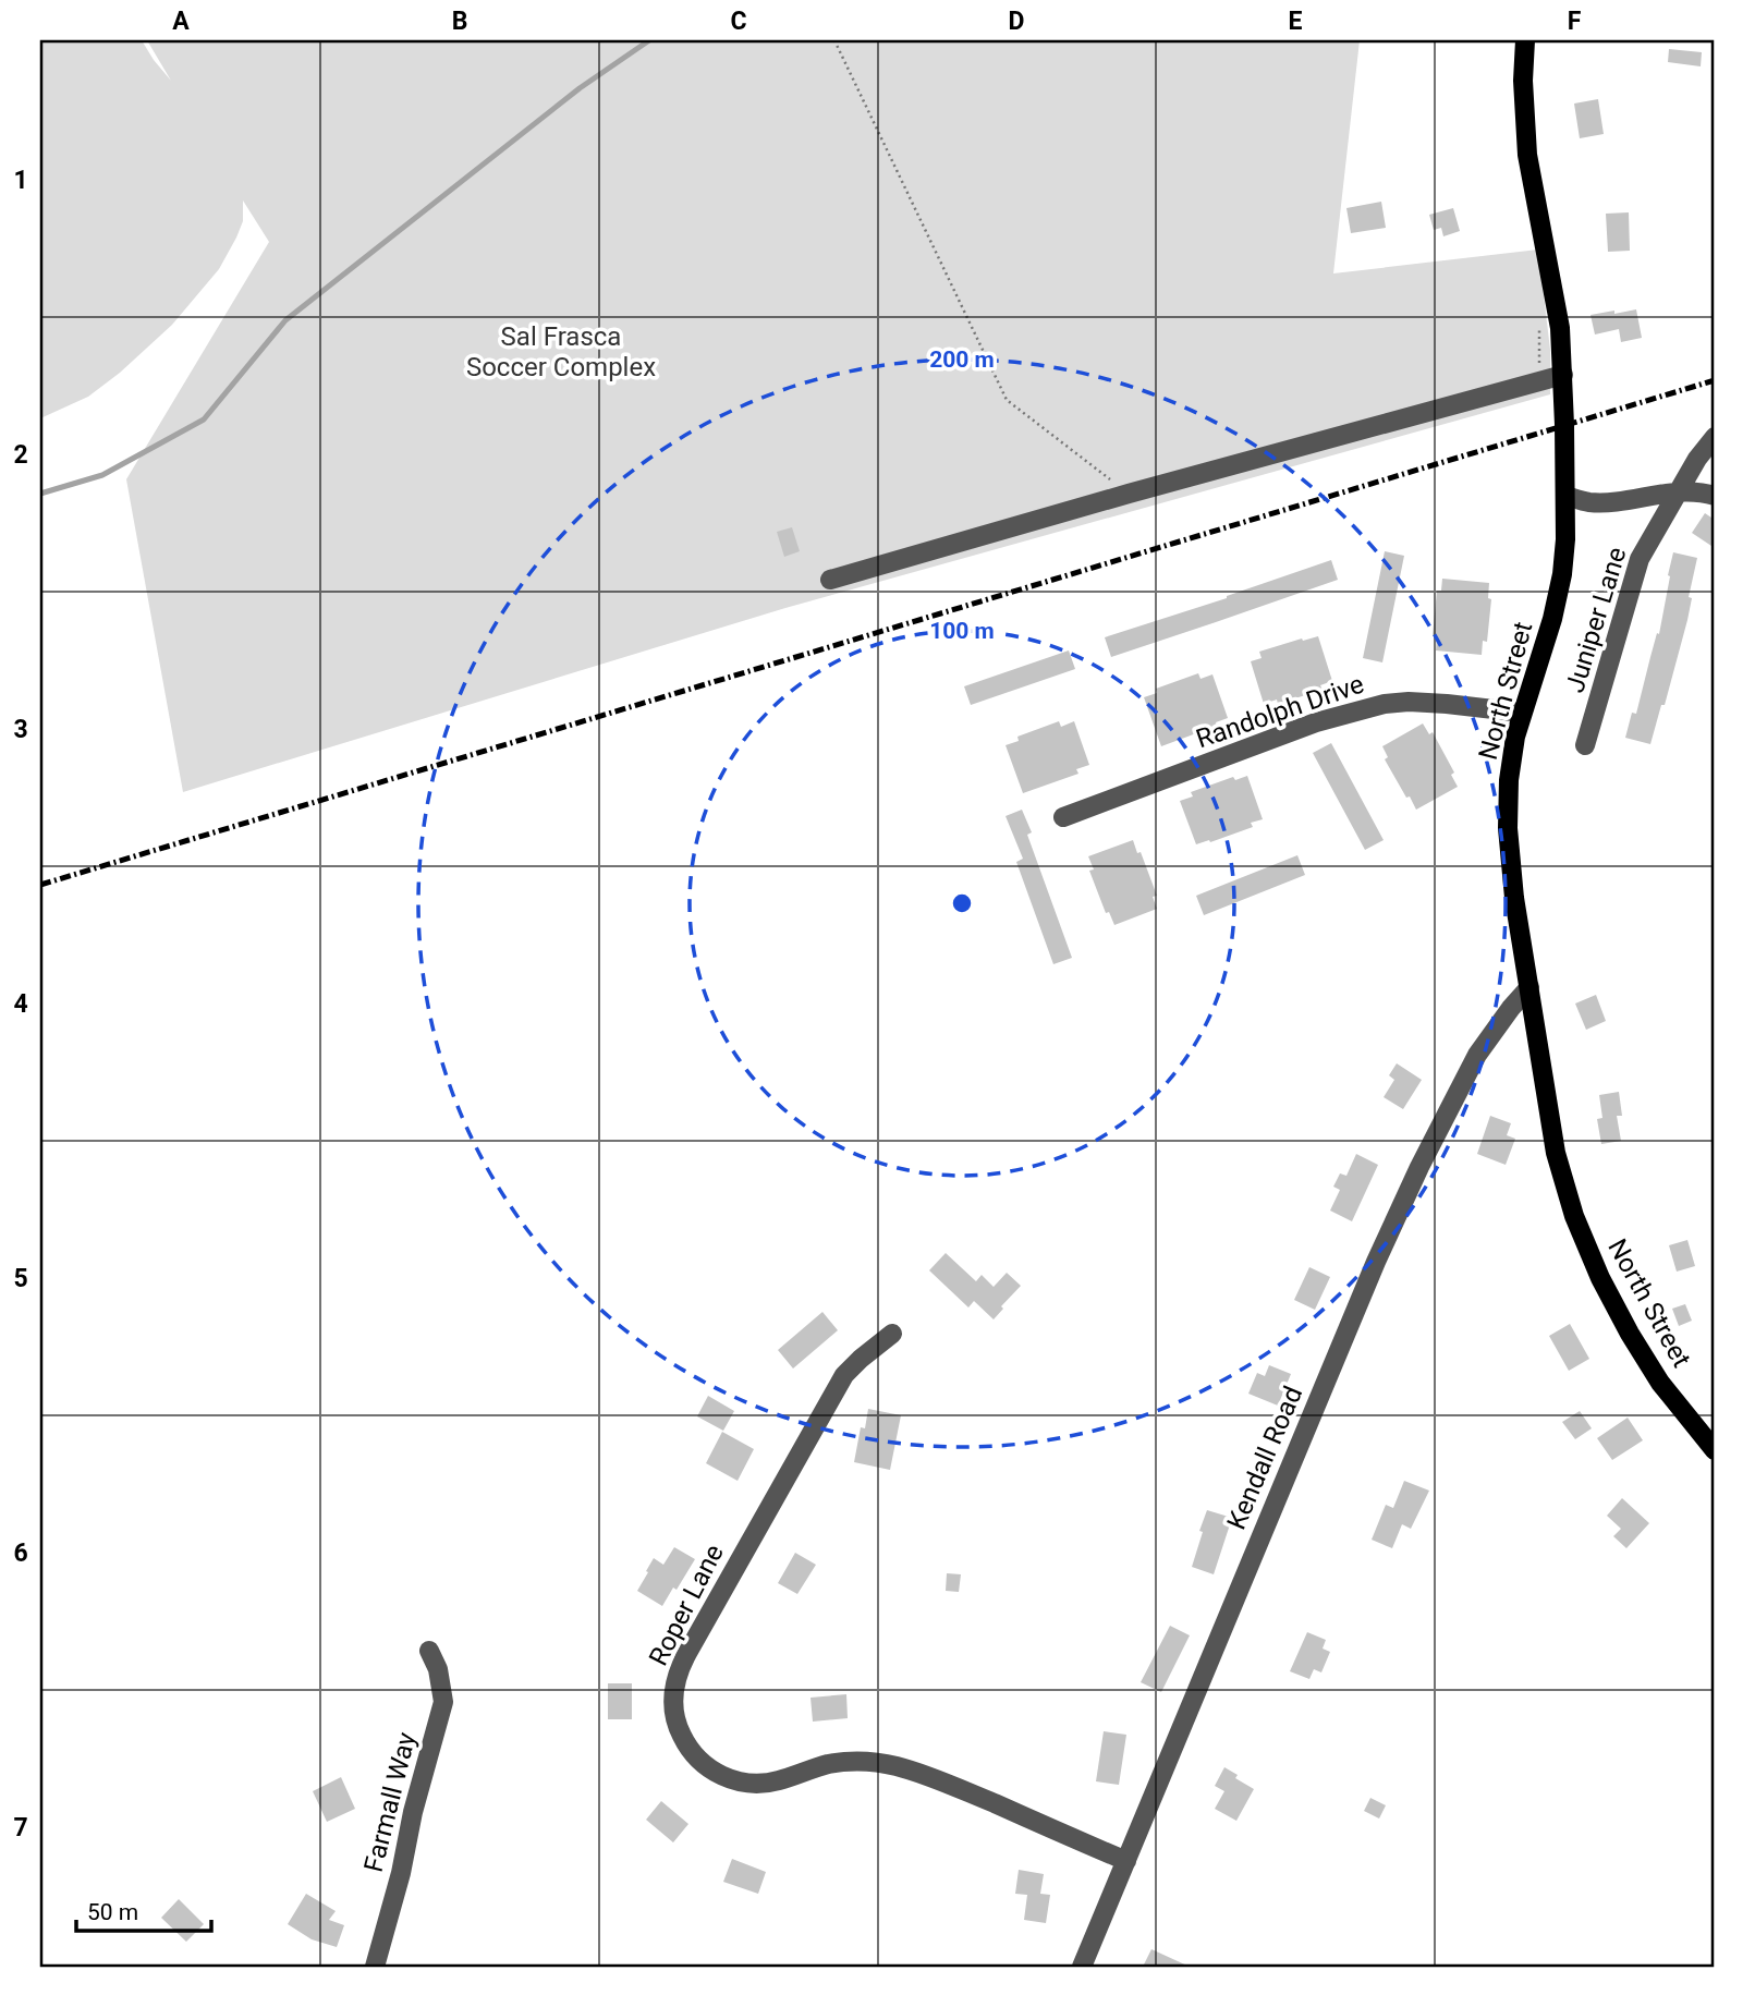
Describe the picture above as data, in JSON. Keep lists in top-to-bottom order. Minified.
{"streets":{"main road":["North Street"],"street":["Juniper Lane","Randolph Drive","Kendall Road","Roper Lane","Farmall Way"]},"crossings":[["North Street","Randolph Drive"],["North Street","Kendall Road"],["Kendall Road","Roper Lane"]],"parks":["Sal Frasca Soccer Complex"],"scale_bar":"50 m","grid":{"columns":["A","B","C","D","E","F"],"rows":["1","2","3","4","5","6","7"]},"rings":["200 m","100 m"]}
